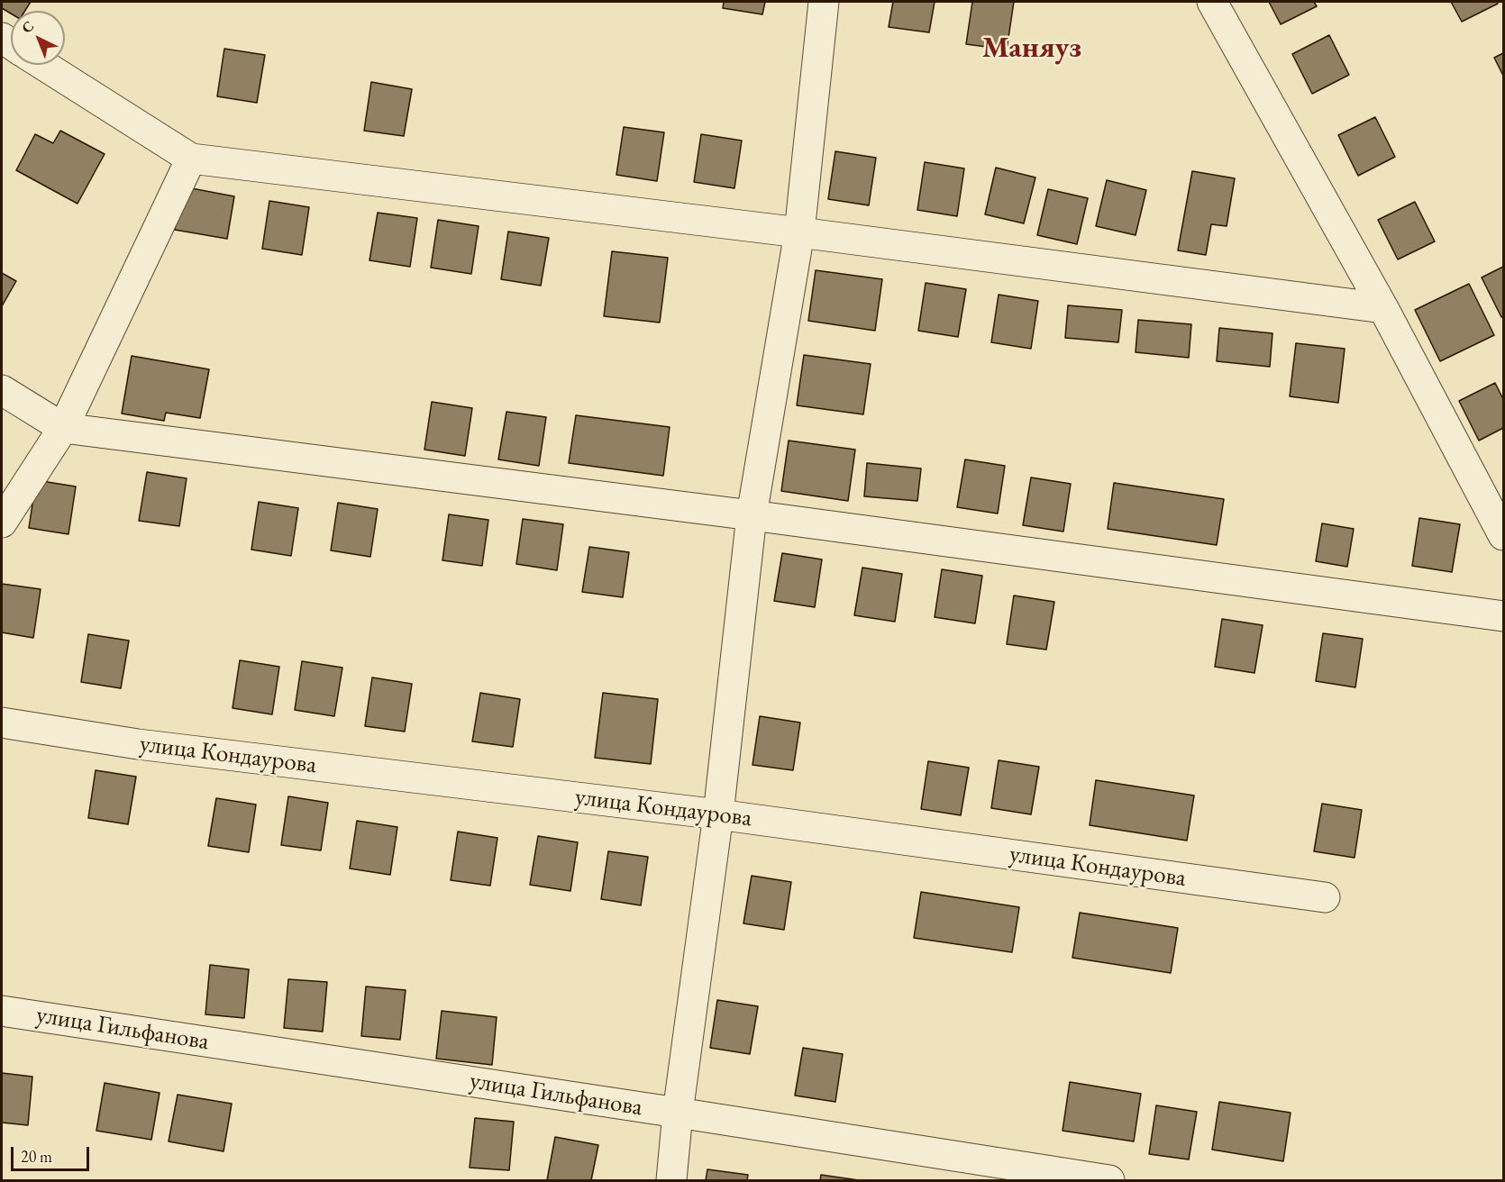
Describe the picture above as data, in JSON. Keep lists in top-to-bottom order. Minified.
{"streets":{"street":["улица Кондаурова","улица Гильфанова"]},"districts":["Маняуз"],"scale_bar":"20 m","north":"top left"}
